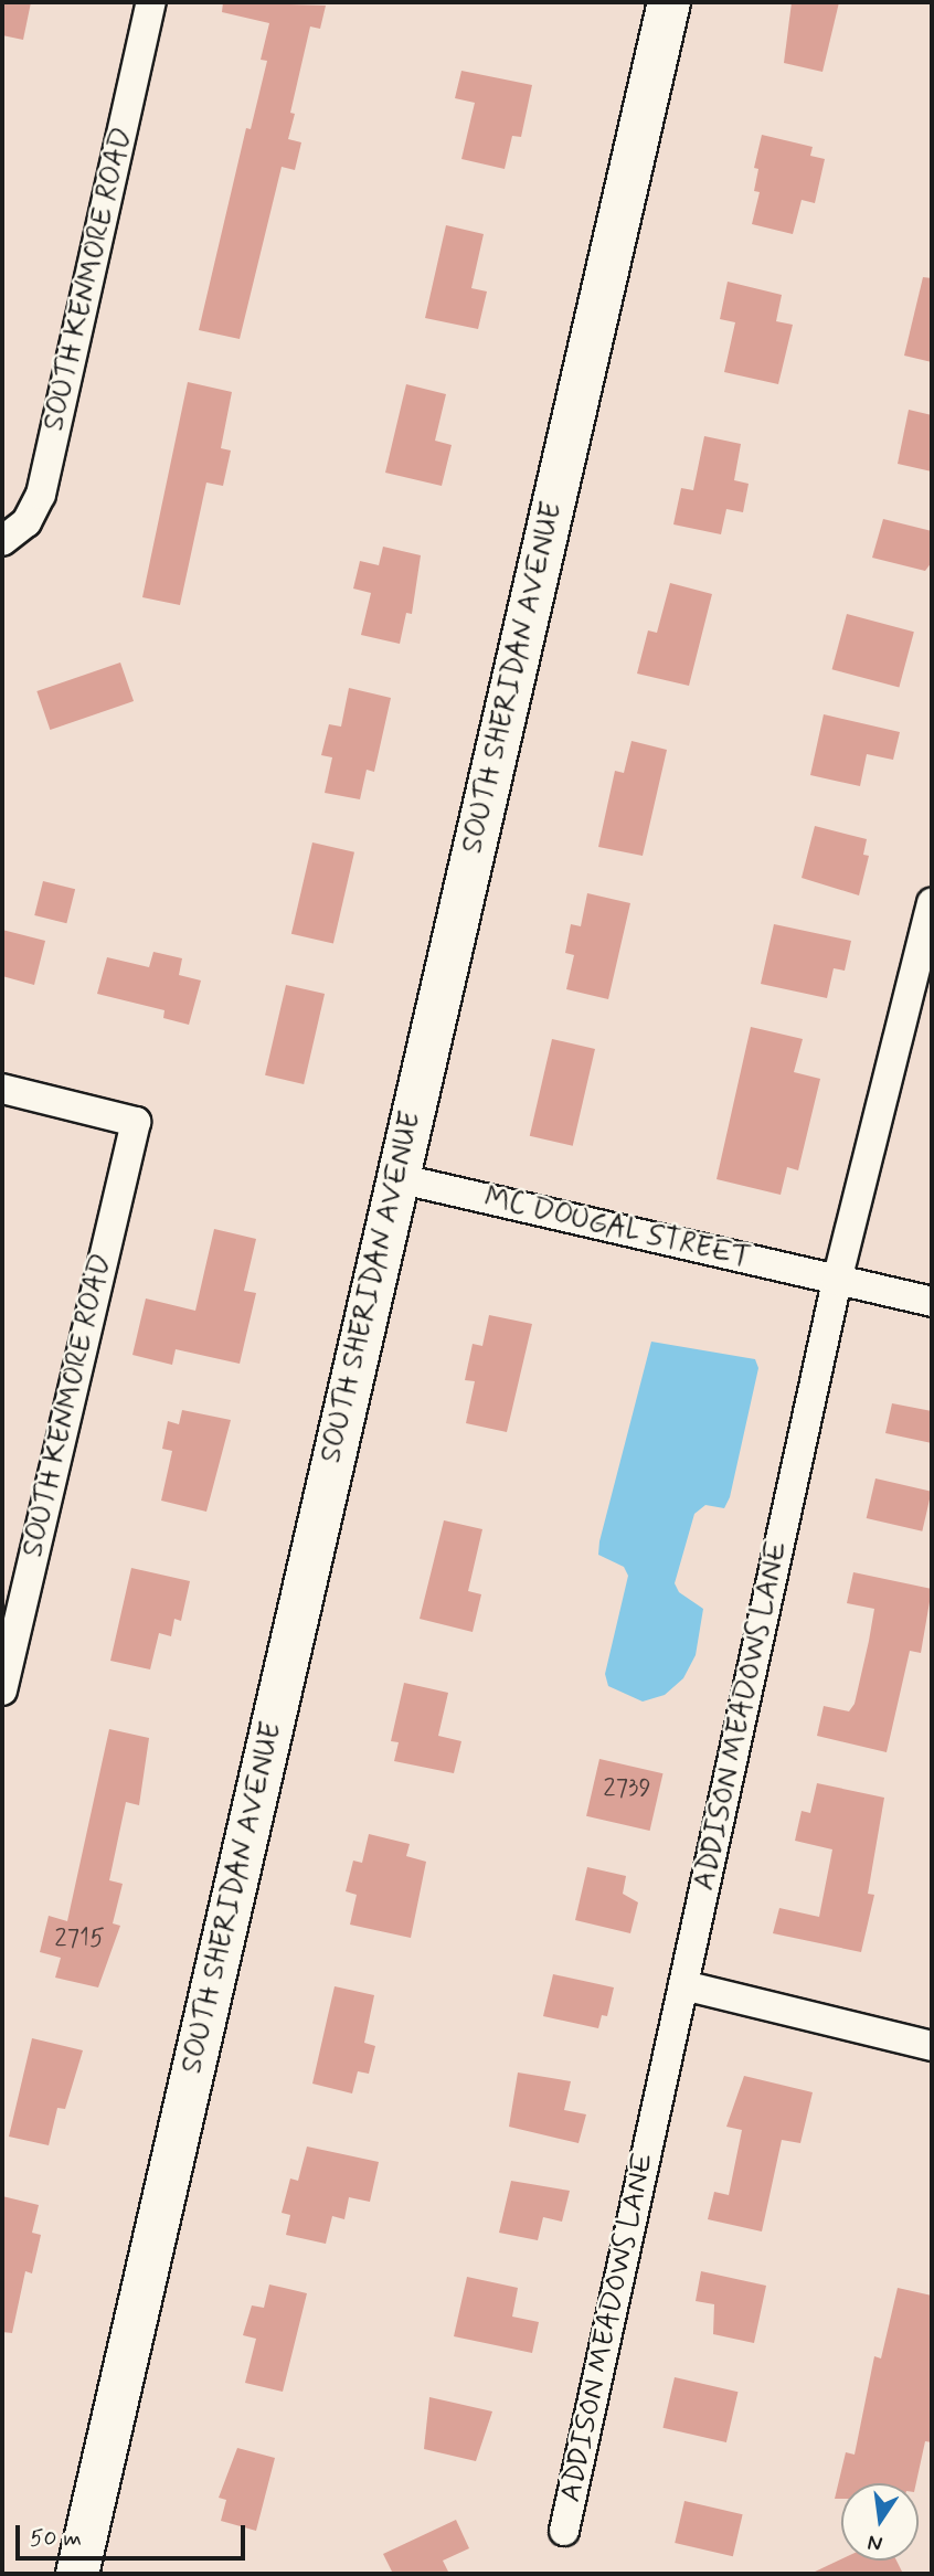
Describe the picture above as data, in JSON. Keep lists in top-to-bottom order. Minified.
{"streets":{"street":["SOUTH KENMORE ROAD","SOUTH SHERIDAN AVENUE","MC DOUGAL STREET","ADDISON MEADOWS LANE"]},"crossings":[["SOUTH SHERIDAN AVENUE","MC DOUGAL STREET"],["MC DOUGAL STREET","ADDISON MEADOWS LANE"]],"house_numbers":["2739","2715"],"scale_bar":"50 m","north":"bottom"}
